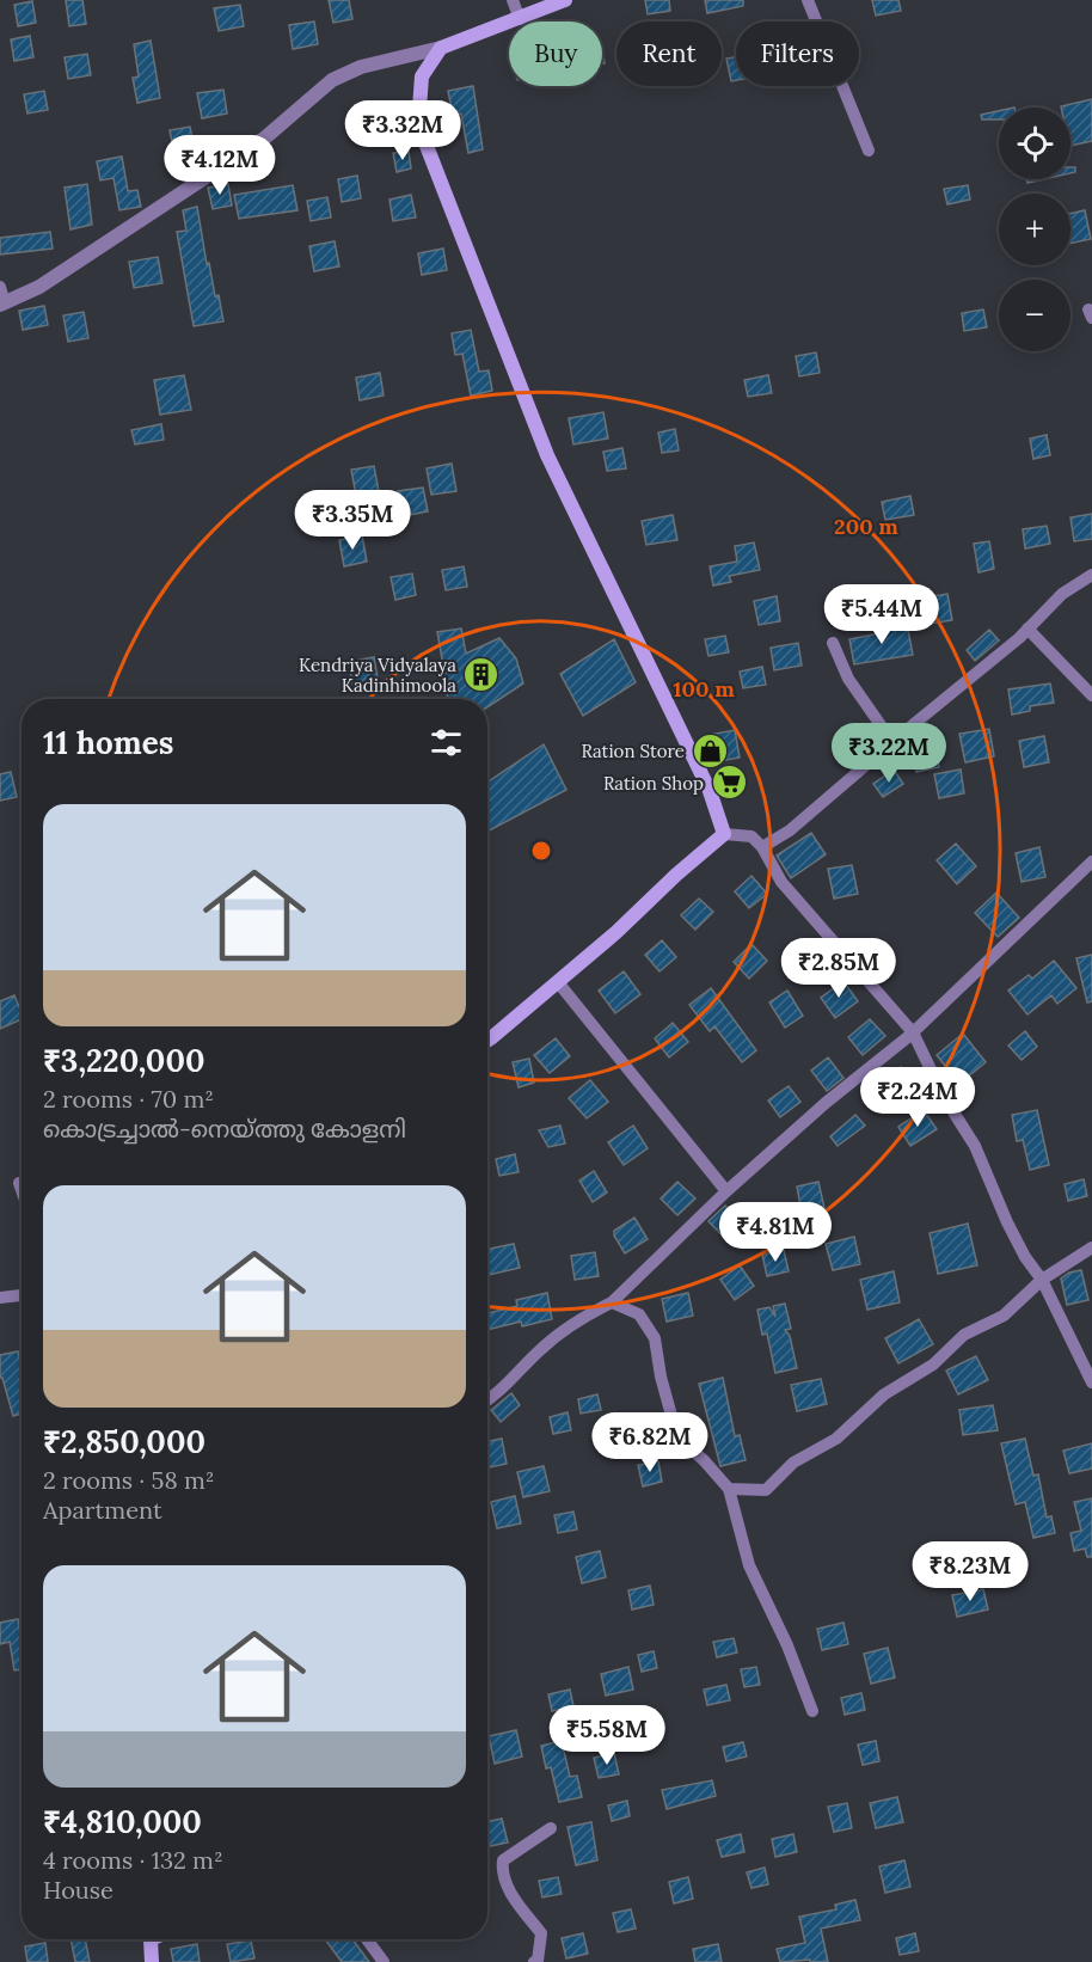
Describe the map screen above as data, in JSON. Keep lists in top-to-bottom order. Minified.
{"places":{"building":["Kendriya Vidyalaya Kadinhimoola"],"shop":["Ration Store"],"supermarket":["Ration Shop"]},"page":{"chip":["Buy","Rent","Filters"],"price":["₹3.32M","₹4.12M","₹3.35M","₹5.44M","₹3.22M","₹2.85M","₹2.24M","₹4.81M","₹6.82M","₹8.23M","₹5.58M"],"map_buttons":["+","−"],"heading":"11 homes","list":[{"name":"₹3,220,000","note":"2 rooms · 70 m² · കൊട്രച്ചാൽ-നെയ്ത്തു കോളനി"},{"name":"₹2,850,000","note":"2 rooms · 58 m² · Apartment"},{"name":"₹4,810,000","note":"4 rooms · 132 m² · House"}]},"rings":["200 m","100 m"]}
